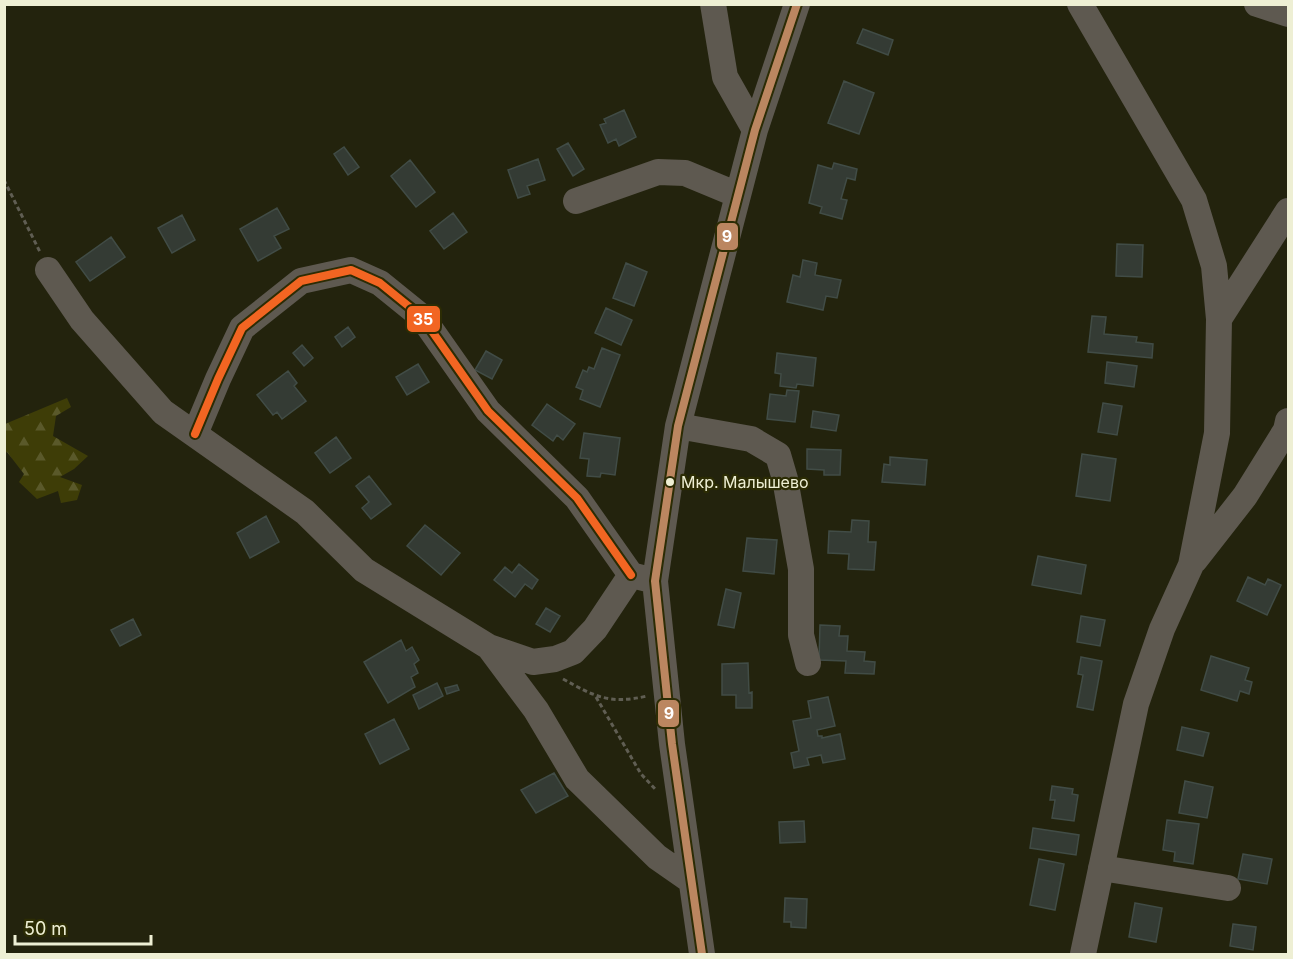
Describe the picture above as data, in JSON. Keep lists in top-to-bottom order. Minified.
{"places":["Мкр. Малышево"],"lines":["transit line 9","transit line 35"],"scale_bar":"50 m"}
